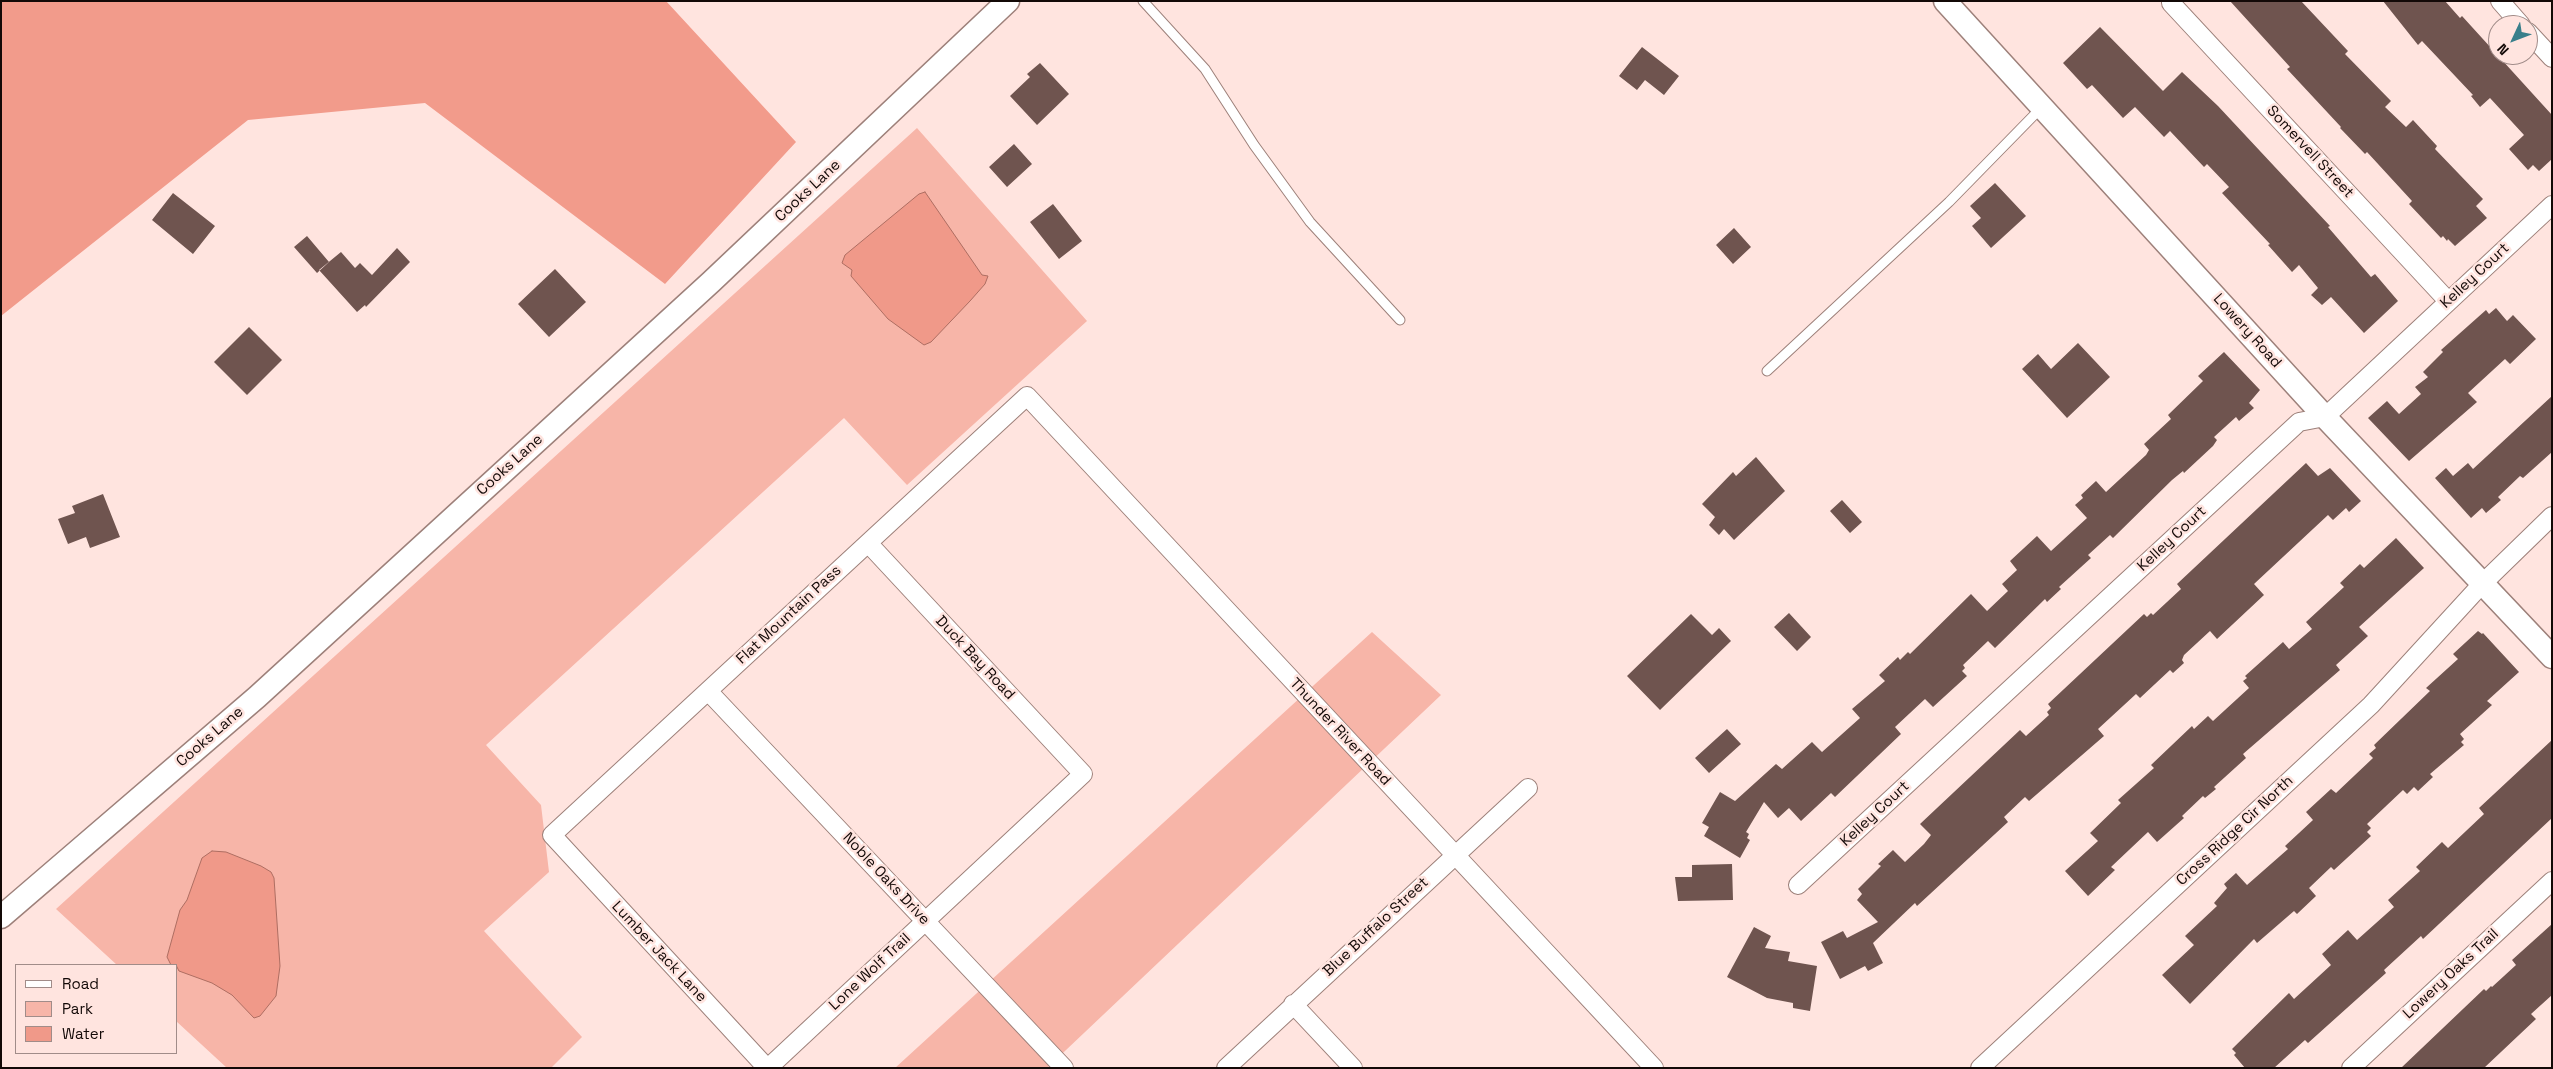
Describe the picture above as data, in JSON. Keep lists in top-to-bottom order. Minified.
{"streets":{"street":["Somervell Street","Cooks Lane","Kelley Court","Lowery Road","Flat Mountain Pass","Duck Bay Road","Thunder River Road","Cross Ridge Cir North","Noble Oaks Drive","Blue Buffalo Street","Lumber Jack Lane","Lone Wolf Trail","Lowery Oaks Trail"]},"crossings":[["Somervell Street","Kelley Court"],["Kelley Court","Lowery Road"],["Lowery Road","Cross Ridge Cir North"],["Flat Mountain Pass","Duck Bay Road"],["Flat Mountain Pass","Thunder River Road"],["Flat Mountain Pass","Noble Oaks Drive"],["Flat Mountain Pass","Lumber Jack Lane"],["Duck Bay Road","Lone Wolf Trail"],["Thunder River Road","Blue Buffalo Street"],["Noble Oaks Drive","Lone Wolf Trail"],["Lumber Jack Lane","Lone Wolf Trail"]],"legend":["Road","Park","Water"],"north":"bottom left"}
